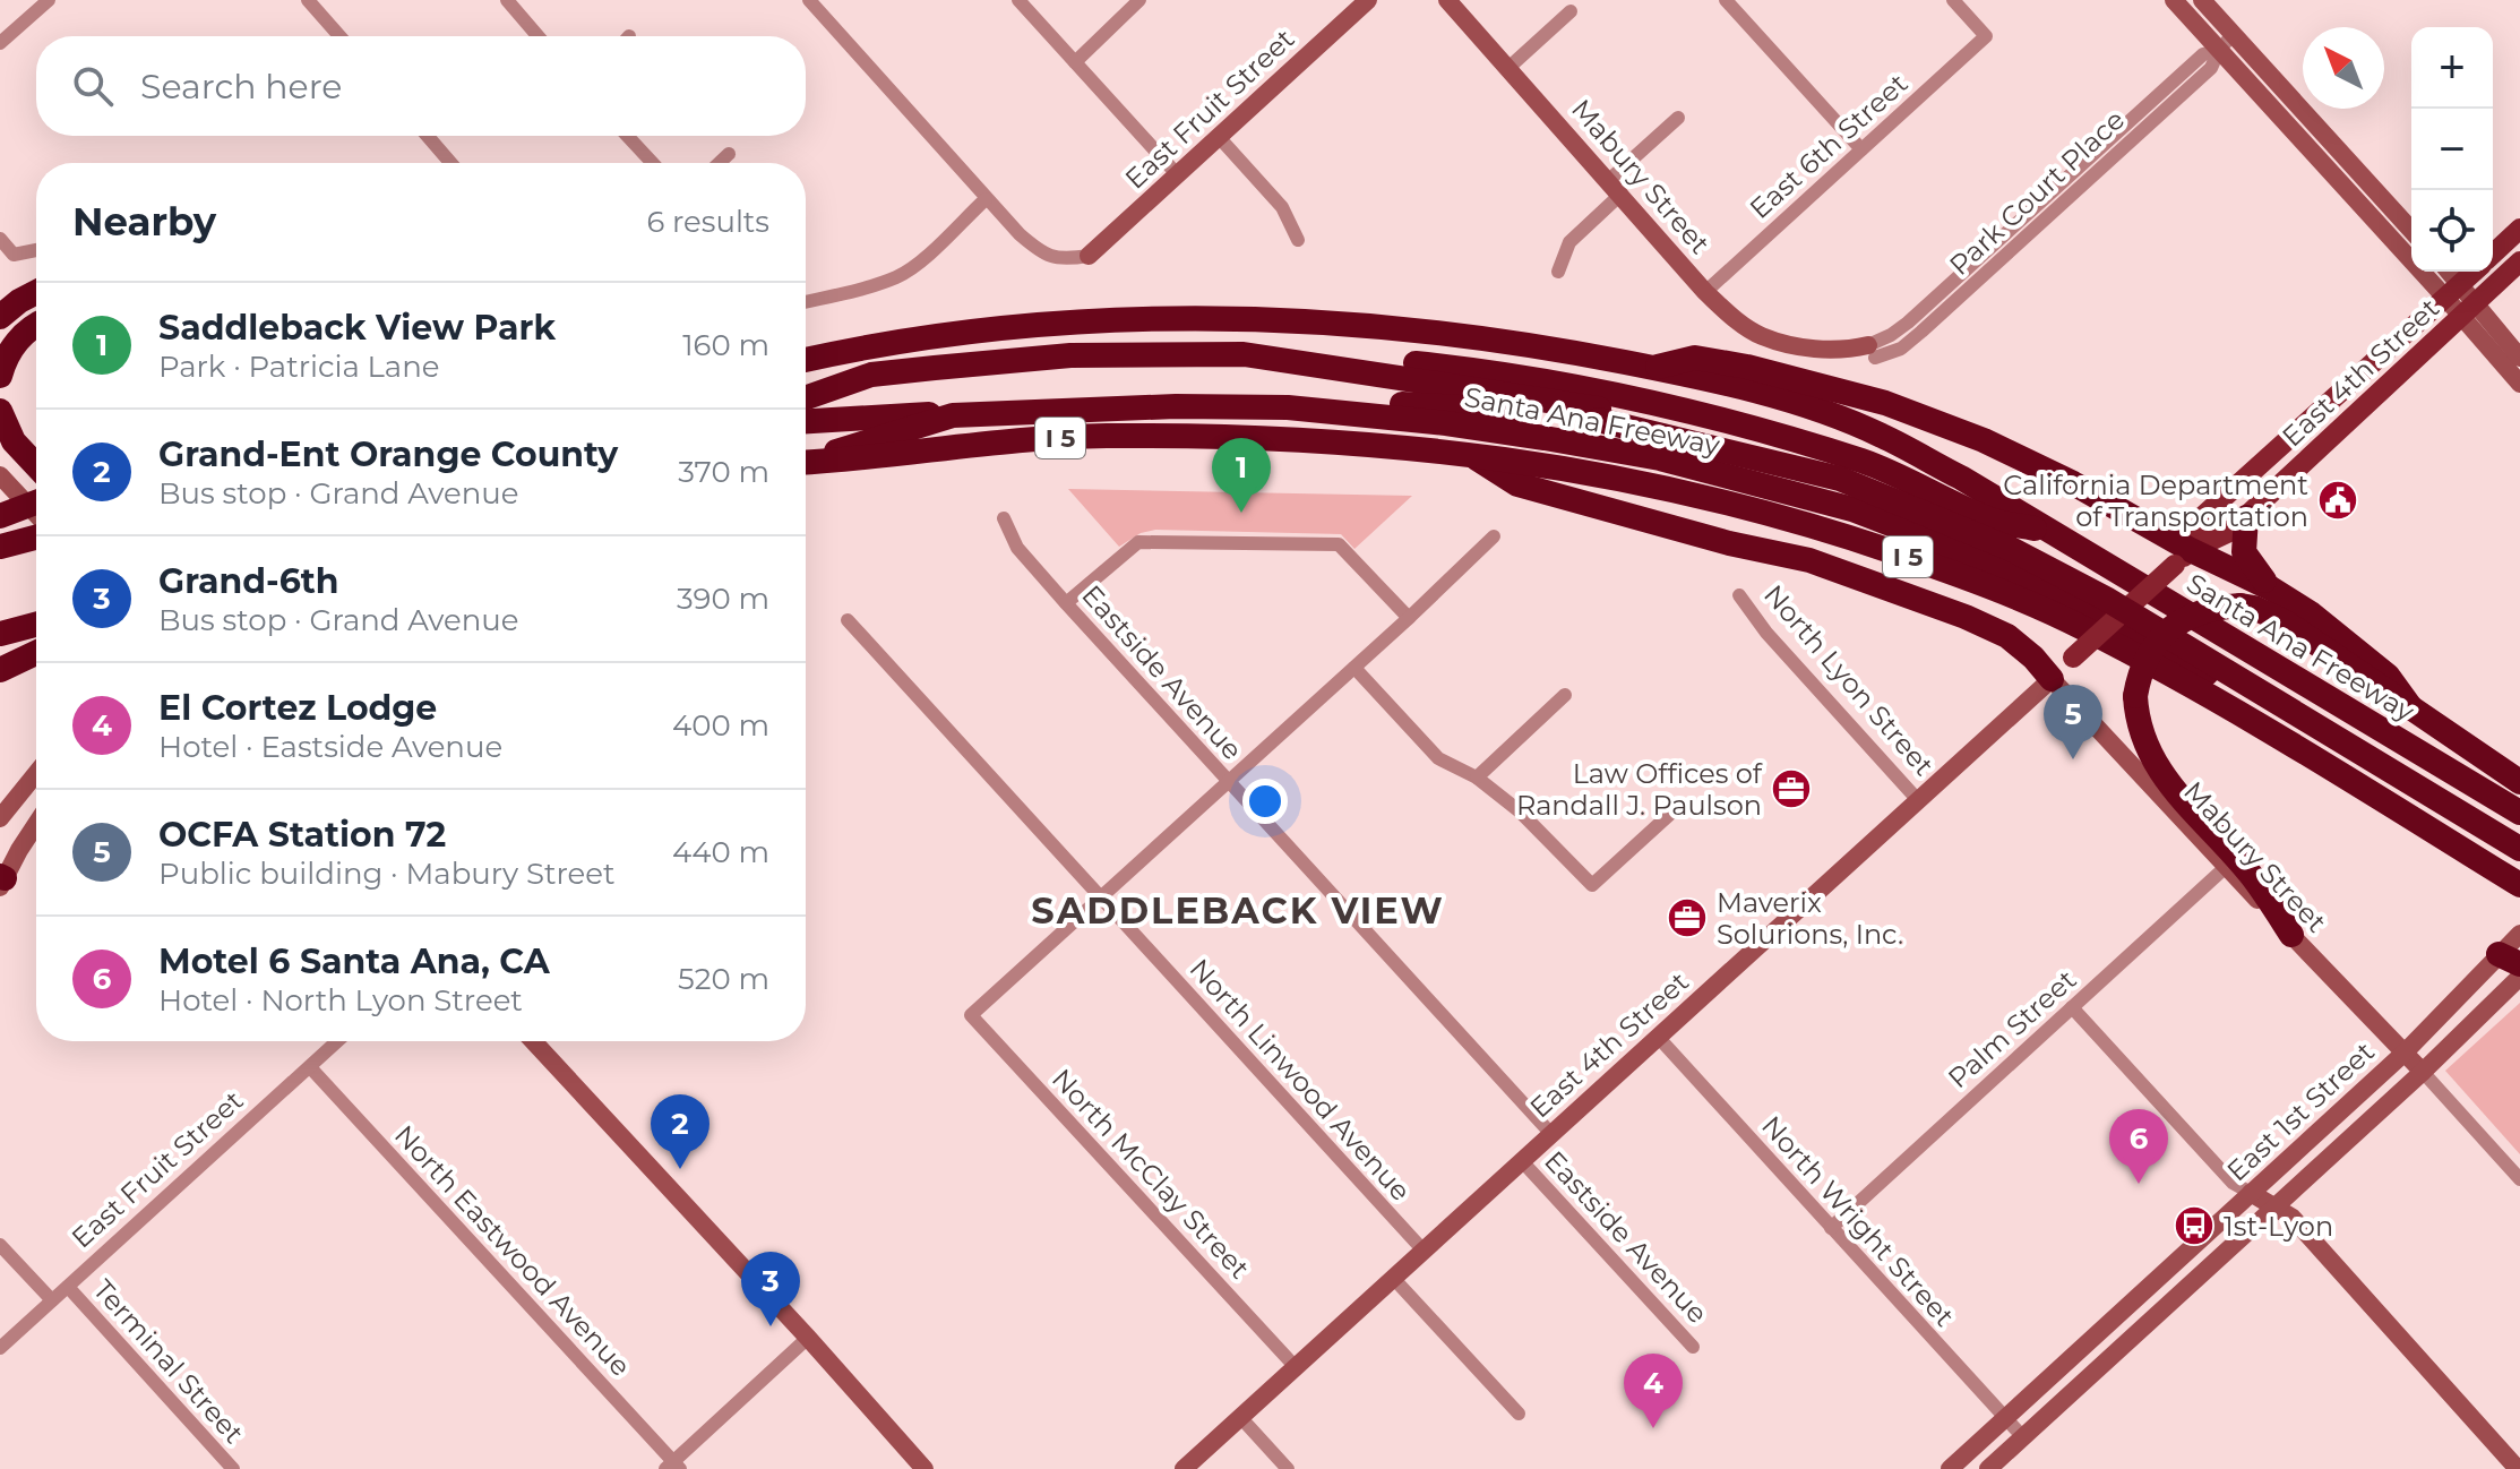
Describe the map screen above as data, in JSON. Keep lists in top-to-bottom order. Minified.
{"streets":{"highway":["Santa Ana Freeway","I 5"],"main road":["East Fruit Street","Mabury Street","East 4th Street","East 1st Street"],"street":["East 6th Street","Park Court Place","Eastside Avenue","North Lyon Street","Palm Street","North Linwood Avenue","North McClay Street","North Wright Street","North Eastwood Avenue","Terminal Street"]},"crossings":[["East Fruit Street","North Eastwood Avenue"],["East Fruit Street","Terminal Street"],["East 6th Street","Mabury Street"],["Mabury Street","Park Court Place"],["Mabury Street","East 4th Street"],["Mabury Street","Palm Street"],["Mabury Street","East 1st Street"],["East 4th Street","Eastside Avenue"],["East 4th Street","North Lyon Street"],["East 4th Street","North Linwood Avenue"],["East 4th Street","North McClay Street"],["East 4th Street","North Wright Street"],["Santa Ana Freeway","I 5"],["Palm Street","North Wright Street"],["North Linwood Avenue","North McClay Street"],["East 1st Street","North Wright Street"]],"districts":["SADDLEBACK VIEW"],"places":{"public building":["California Department of Transportation"],"office":["Law Offices of Randall J. Paulson","Maverix Solurions, Inc."],"bus stop":["1st-Lyon"]},"north":"top left","page":{"map_buttons":["+","−"],"search":"Search here","heading":["Nearby","6 results"],"list":[{"mark":"1","name":"Saddleback View Park","note":"Park · Patricia Lane","value":"160 m"},{"mark":"2","name":"Grand-Ent Orange County","note":"Bus stop · Grand Avenue","value":"370 m"},{"mark":"3","name":"Grand-6th","note":"Bus stop · Grand Avenue","value":"390 m"},{"mark":"4","name":"El Cortez Lodge","note":"Hotel · Eastside Avenue","value":"400 m"},{"mark":"5","name":"OCFA Station 72","note":"Public building · Mabury Street","value":"440 m"},{"mark":"6","name":"Motel 6 Santa Ana, CA","note":"Hotel · North Lyon Street","value":"520 m"}],"pins":["1","5","2","6","3","4"]}}
